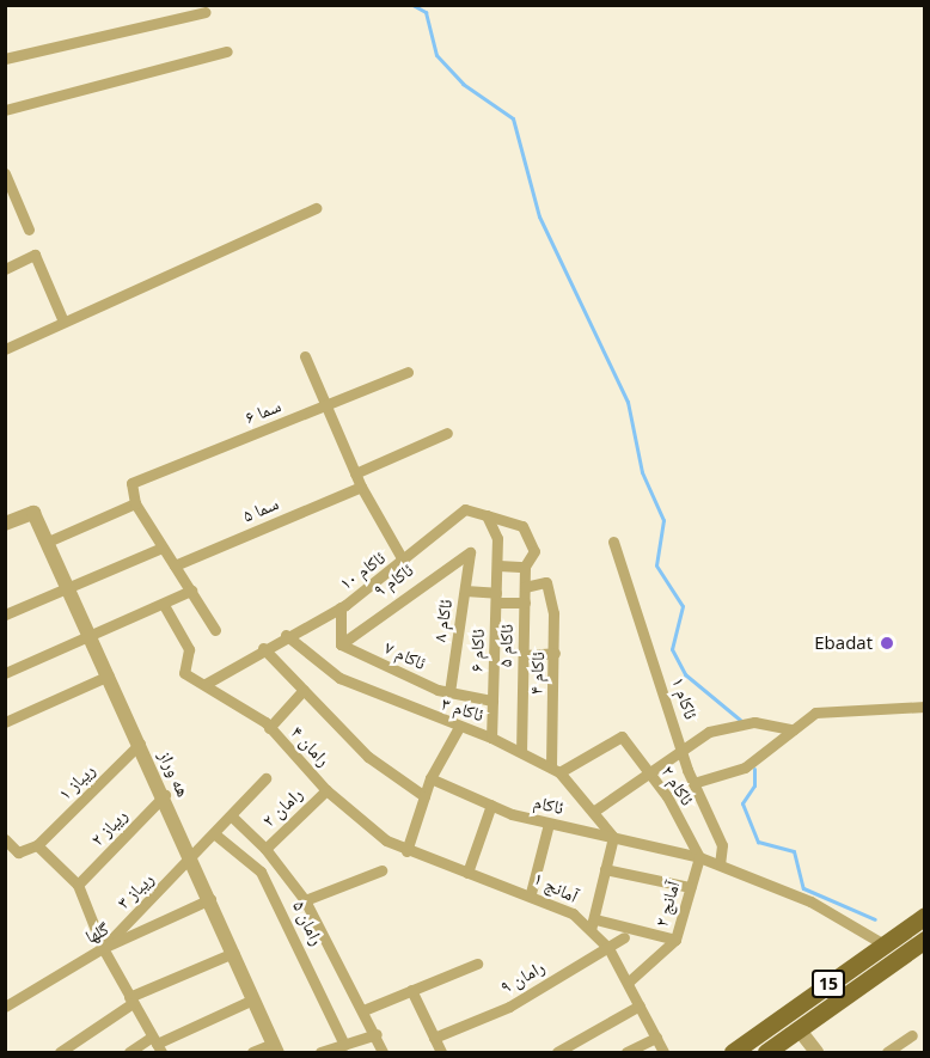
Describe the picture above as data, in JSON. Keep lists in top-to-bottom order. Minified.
{"streets":{"main road":["15"],"street":["سما ۶","سما ۵","ئاکام ۱۰","ئاکام ۹","ئاکام ۸","ئاکام ۵","ئاکام ۶","ئاکام ۷","ئاکام ۴","ئاکام ۱","ئاکام ۳","رامان ۴","هه وراز","ریباز ۱","ئاکام ۲","ئاکام","رامان ۲","ریباز ۲","آمانج ۱","ریباز ۳","آمانج ۲","رامان ۵","گلها","رامان ۹"]},"crossings":[["ئاکام ۱۰","ئاکام ۵"],["ئاکام ۱۰","ئاکام ۳"],["ئاکام ۱۰","رامان ۴"],["ئاکام ۹","ئاکام ۸"],["ئاکام ۹","ئاکام ۷"],["ئاکام ۸","ئاکام ۷"],["ئاکام ۵","ئاکام ۴"],["ئاکام ۵","ئاکام ۳"],["ئاکام ۶","ئاکام ۷"],["ئاکام ۶","ئاکام ۳"],["ئاکام ۴","ئاکام ۳"],["ئاکام ۴","ئاکام ۲"],["ئاکام ۱","ئاکام"],["ئاکام ۳","ئاکام ۲"],["ئاکام ۳","ئاکام"],["رامان ۴","رامان ۲"],["رامان ۴","آمانج ۱"],["هه وراز","ریباز ۱"],["هه وراز","ریباز ۲"],["هه وراز","ریباز ۳"],["هه وراز","گلها"],["ئاکام ۲","ئاکام"],["ئاکام ۲","آمانج ۲"],["ئاکام","آمانج ۲"],["ئاکام","15"],["رامان ۲","ریباز ۳"],["آمانج ۱","آمانج ۲"],["آمانج ۱","رامان ۹"],["ریباز ۳","رامان ۵"],["ریباز ۳","گلها"]],"places":["Ebadat"]}
